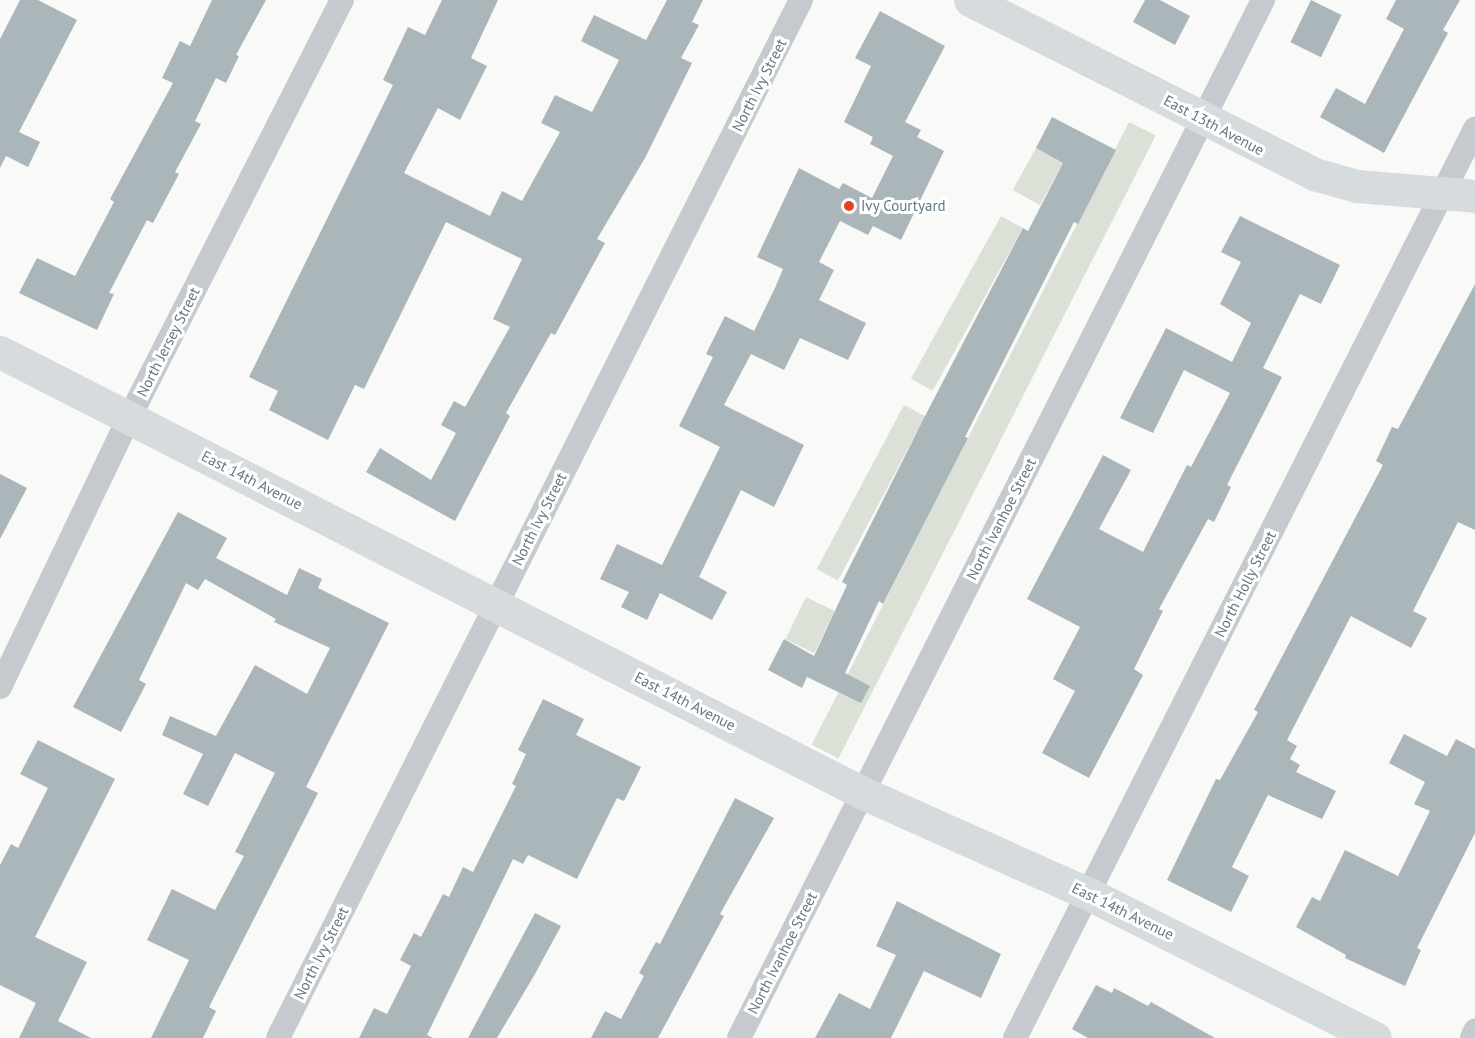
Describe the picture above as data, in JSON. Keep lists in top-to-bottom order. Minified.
{"streets":{"main road":["East 13th Avenue","East 14th Avenue"],"street":["North Ivy Street","North Jersey Street","North Ivanhoe Street","North Holly Street"]},"crossings":[["North Ivy Street","East 14th Avenue"],["East 13th Avenue","North Ivanhoe Street"],["East 13th Avenue","North Holly Street"],["North Jersey Street","East 14th Avenue"],["East 14th Avenue","North Ivanhoe Street"],["East 14th Avenue","North Holly Street"]],"places":["Ivy Courtyard"]}
